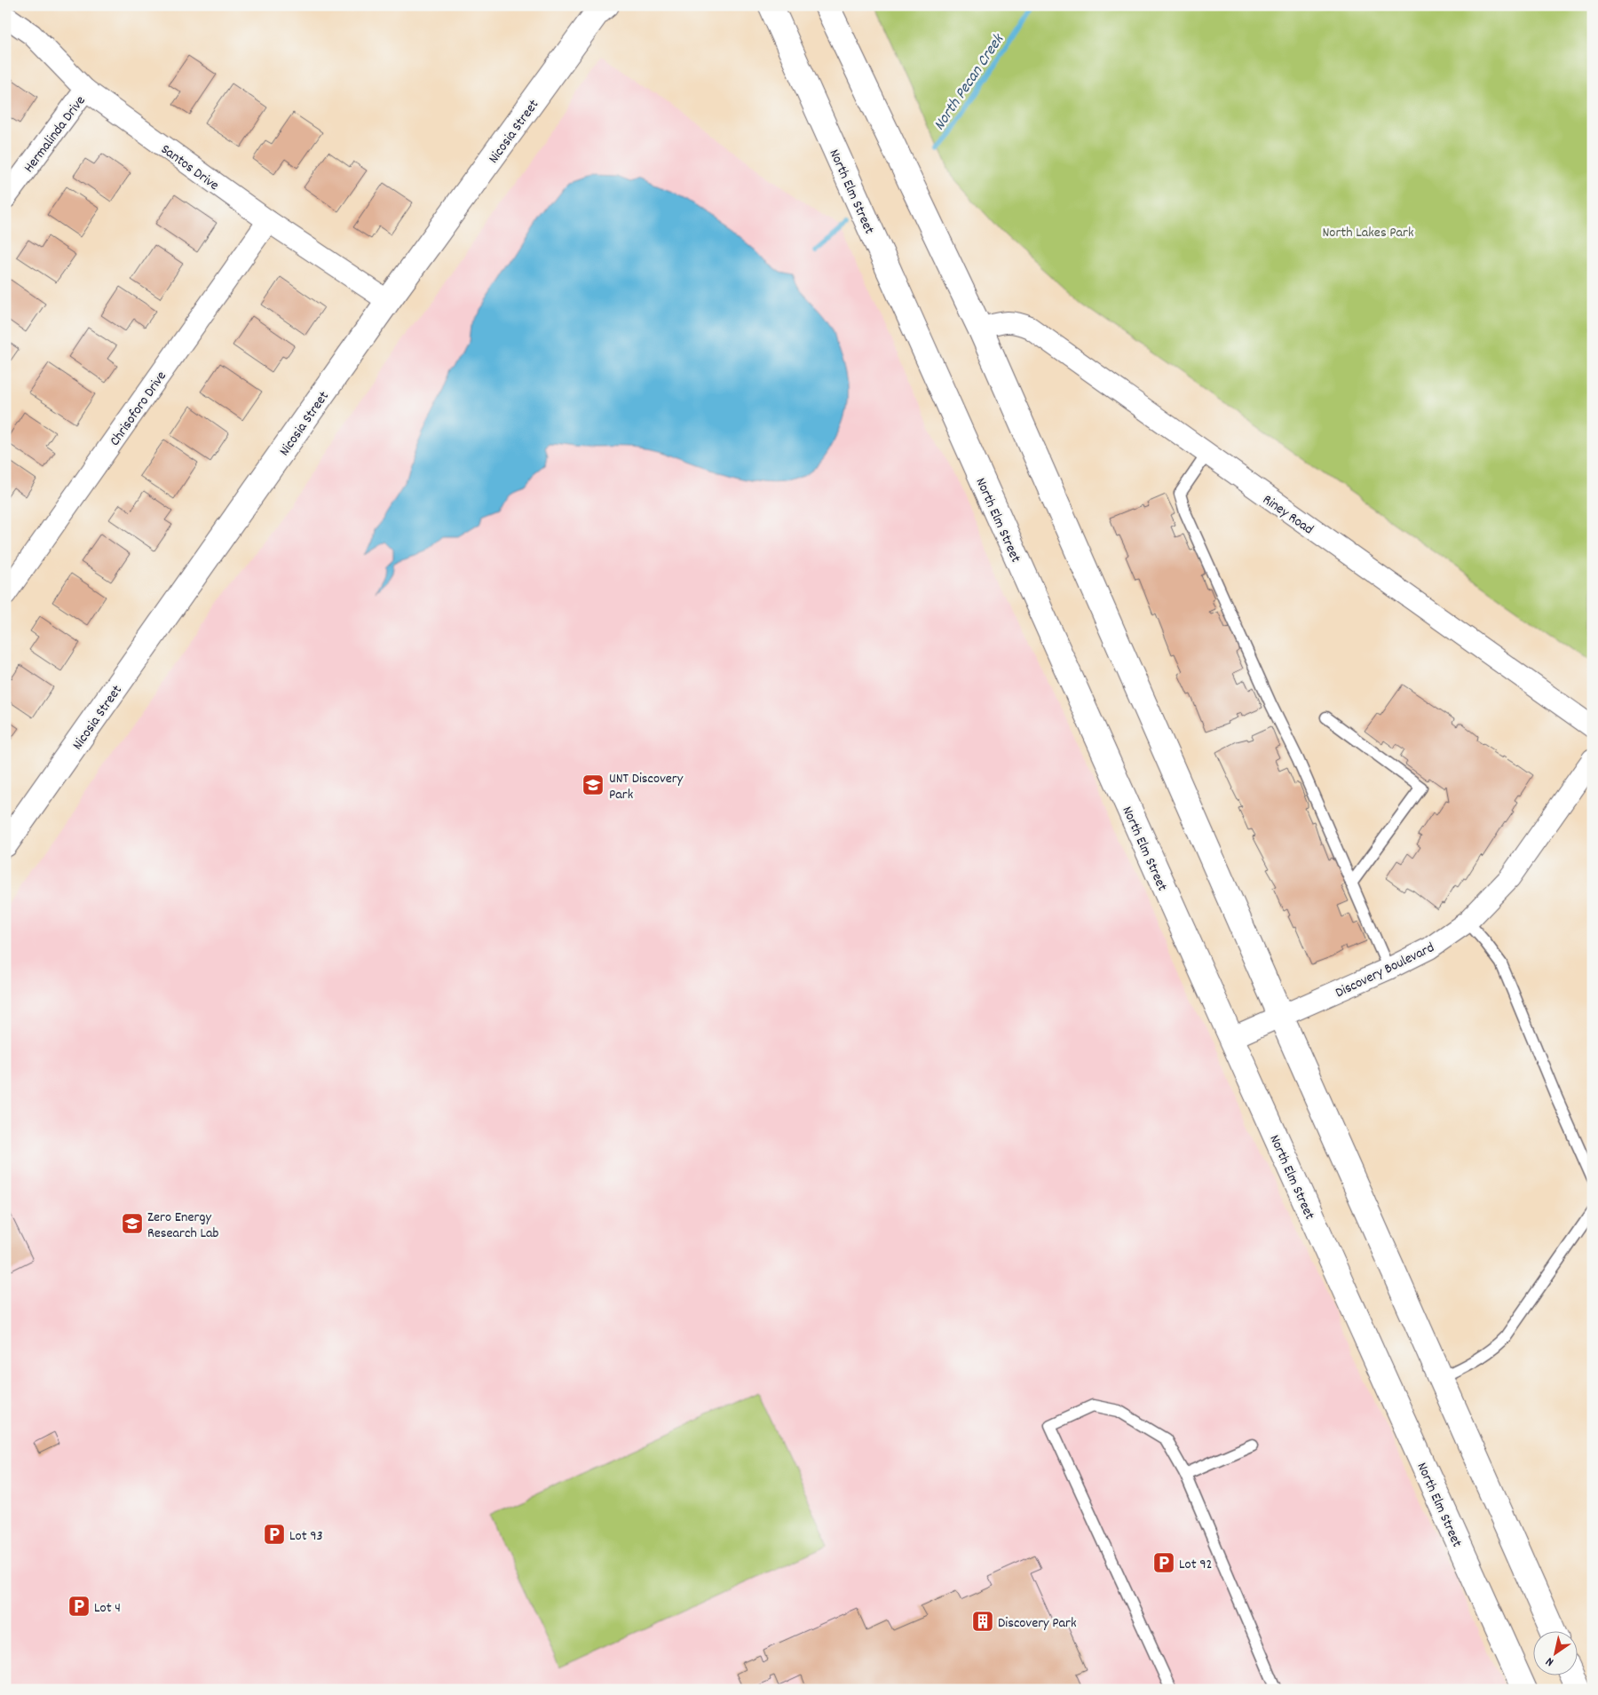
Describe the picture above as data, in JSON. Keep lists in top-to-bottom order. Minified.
{"streets":{"main road":["Nicosia Street","North Elm Street"],"street":["Hermalinda Drive","Santos Drive","Chrisoforo Drive","Riney Road","Discovery Boulevard"]},"crossings":[["Nicosia Street","Santos Drive"],["Hermalinda Drive","Santos Drive"],["Santos Drive","Chrisoforo Drive"],["North Elm Street","Discovery Boulevard"]],"water":["North Pecan Creek"],"parks":["North Lakes Park"],"places":{"school or university":["UNT Discovery Park","Zero Energy Research Lab"],"parking":["Lot 93","Lot 92","Lot 4"],"building":["Discovery Park"]},"north":"bottom left"}
